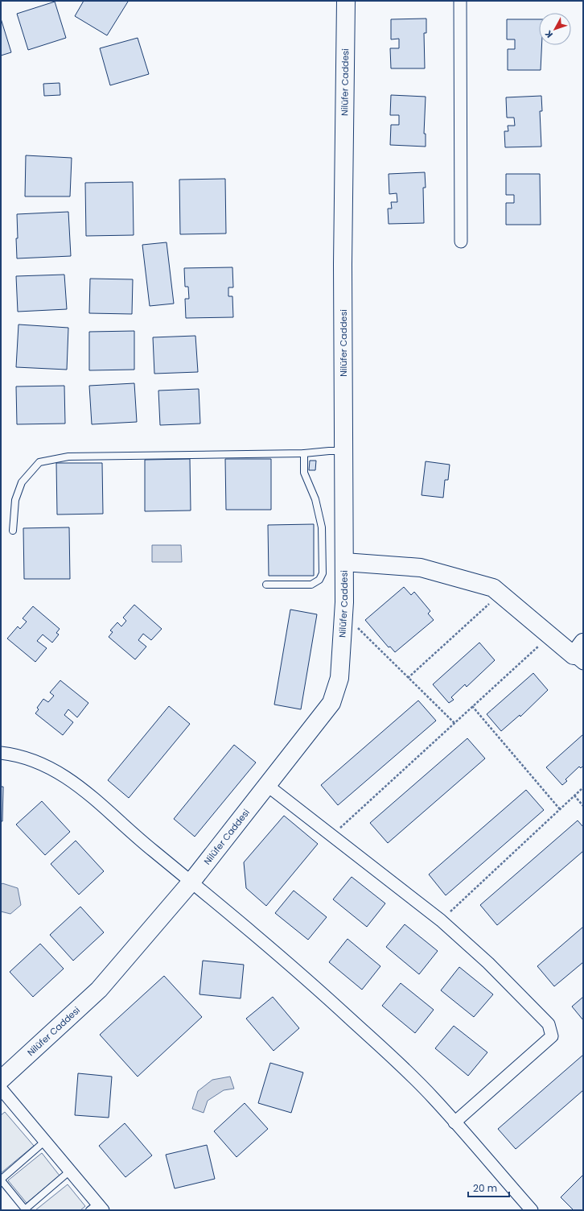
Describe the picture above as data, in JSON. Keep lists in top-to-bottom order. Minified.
{"streets":{"street":["Nilüfer Caddesi"]},"scale_bar":"20 m","north":"bottom left"}
